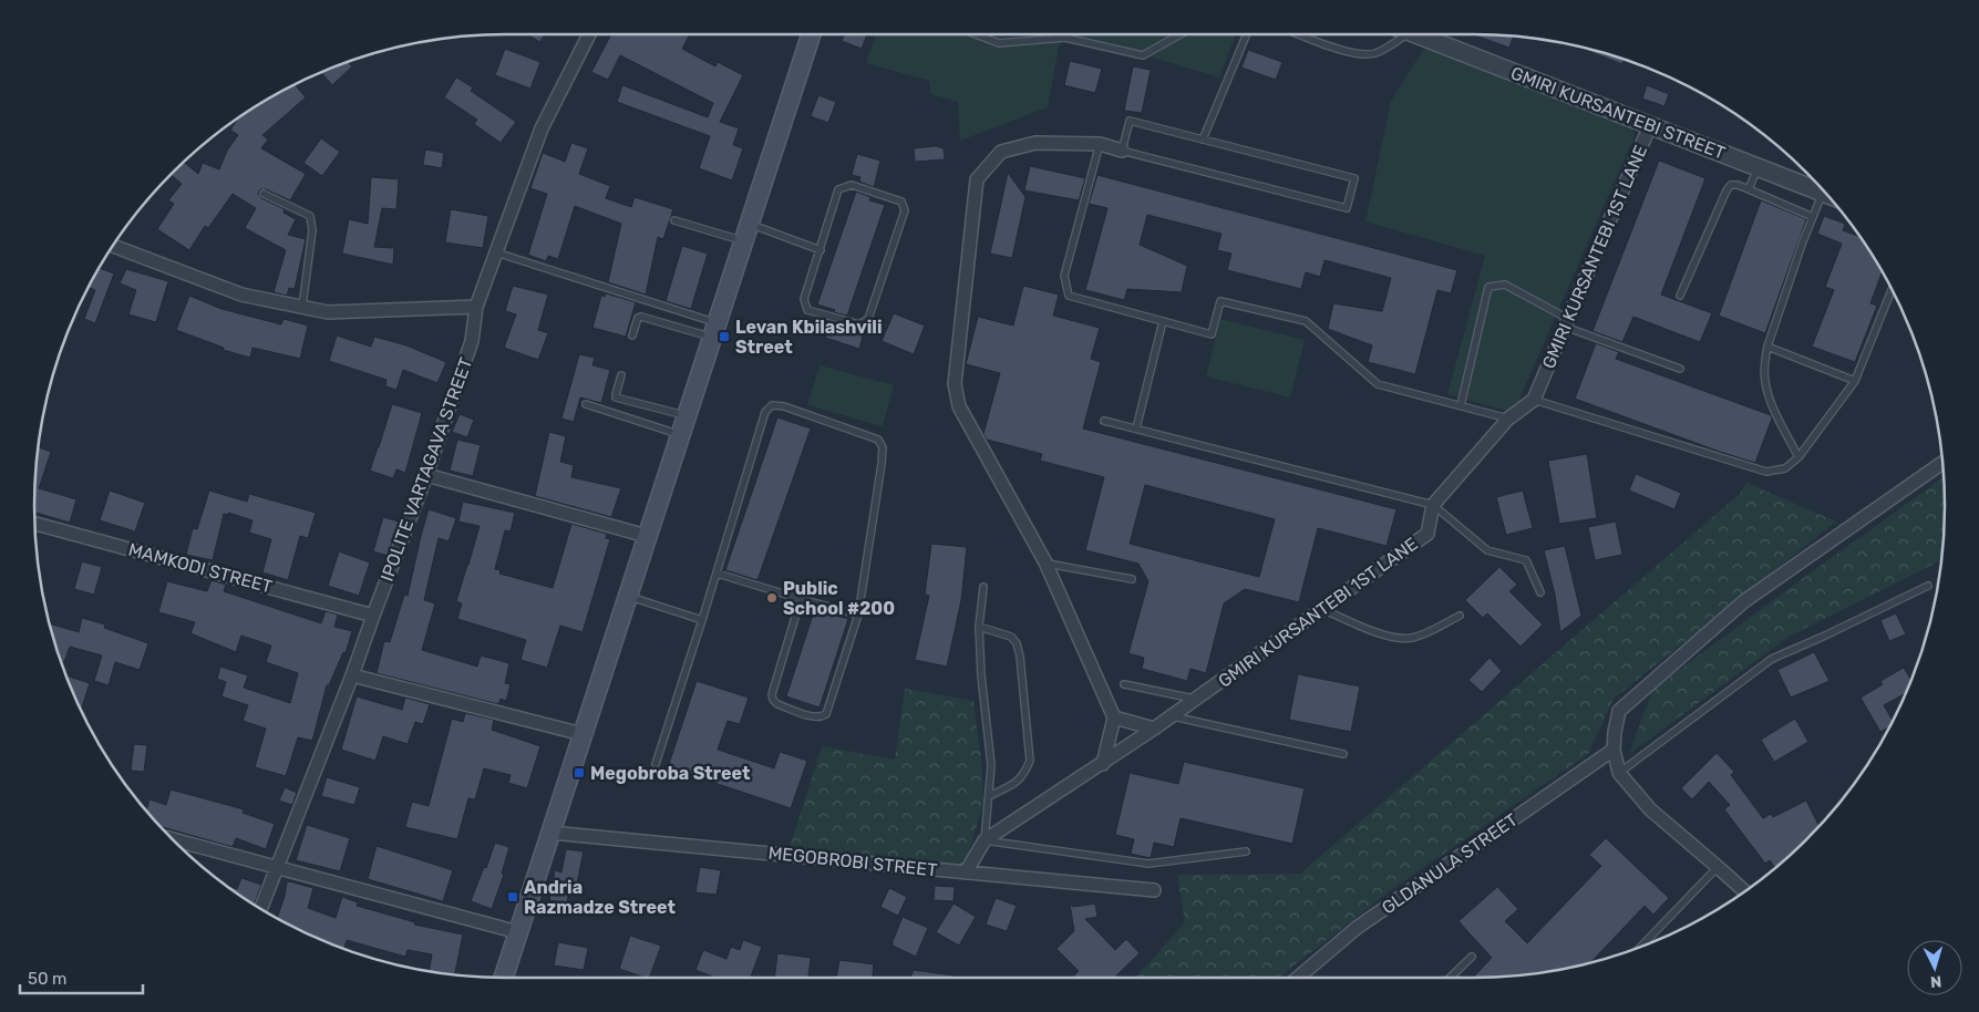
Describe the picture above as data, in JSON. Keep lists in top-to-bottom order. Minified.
{"streets":{"street":["GMIRI KURSANTEBI STREET","GMIRI KURSANTEBI 1ST LANE","IPOLITE VARTAGAVA STREET","MAMKODI STREET","MEGOBROBI STREET","GLDANULA STREET"]},"crossings":[["GMIRI KURSANTEBI STREET","GMIRI KURSANTEBI 1ST LANE"],["GMIRI KURSANTEBI 1ST LANE","MEGOBROBI STREET"],["IPOLITE VARTAGAVA STREET","MAMKODI STREET"]],"places":{"transit":["Levan Kbilashvili Street","Megobroba Street","Andria Razmadze Street"],"other":["Public School #200"]},"scale_bar":"50 m","north":"bottom"}
